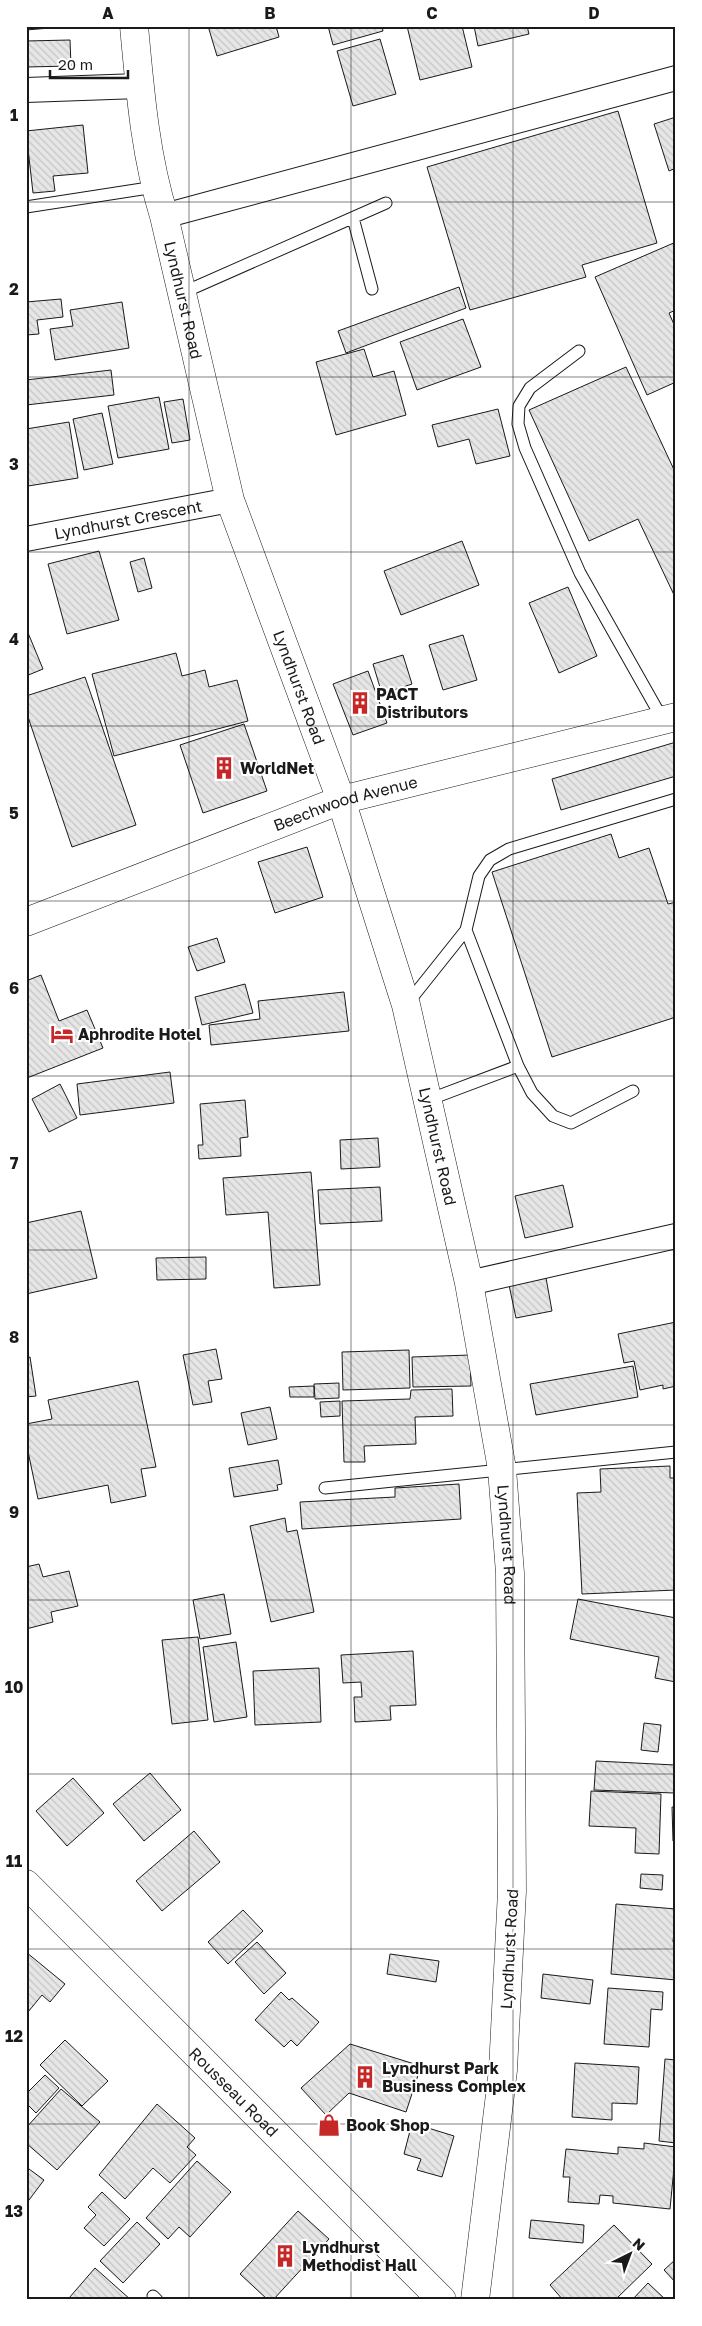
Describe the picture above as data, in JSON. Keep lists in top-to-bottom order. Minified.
{"streets":{"main road":["Lyndhurst Road","Beechwood Avenue","Rousseau Road"],"street":["Lyndhurst Crescent"]},"crossings":[["Lyndhurst Road","Lyndhurst Crescent"],["Lyndhurst Road","Beechwood Avenue"]],"places":{"building":["PACT Distributors","WorldNet","Lyndhurst Park Business Complex","Lyndhurst Methodist Hall"],"hotel":["Aphrodite Hotel"],"shop":["Book Shop"]},"scale_bar":"20 m","north":"top right","grid":{"columns":["A","B","C","D"],"rows":["1","2","3","4","5","6","7","8","9","10","11","12","13"]}}
